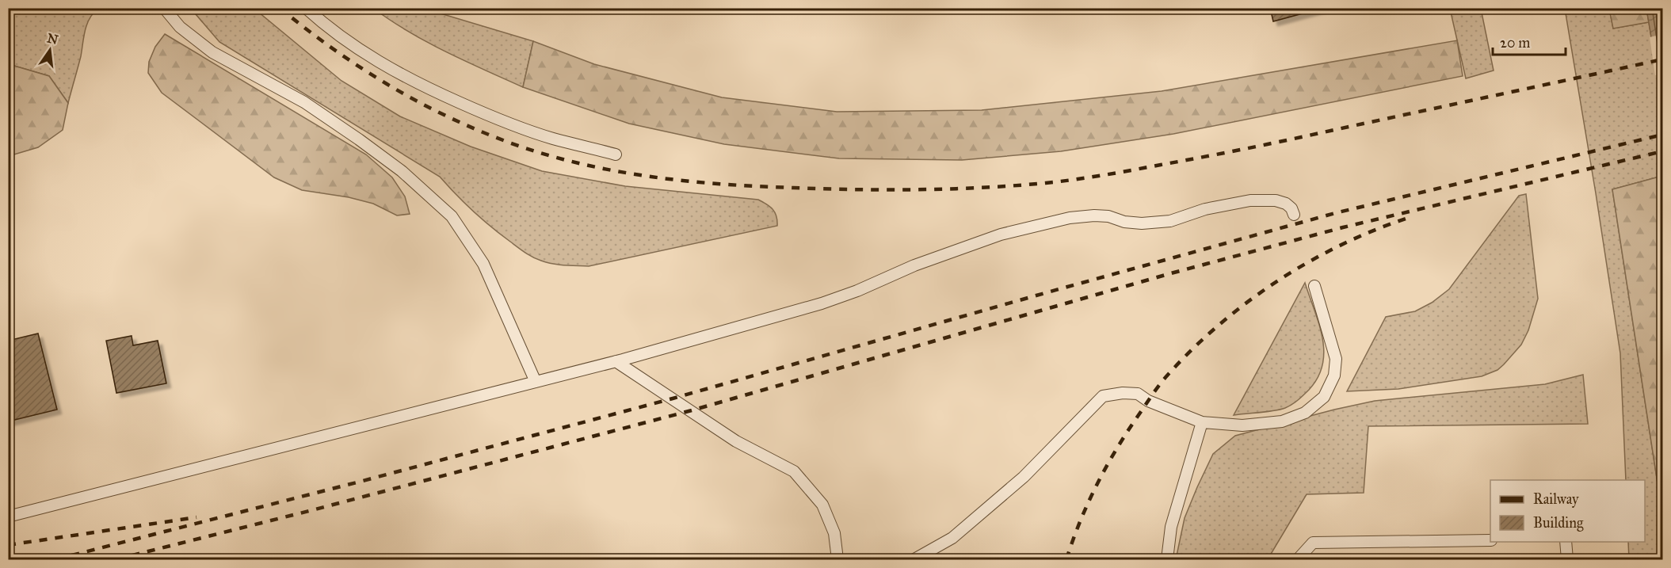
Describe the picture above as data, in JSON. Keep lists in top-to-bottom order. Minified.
{"legend":["Railway","Building"],"scale_bar":"20 m","north":"top"}
